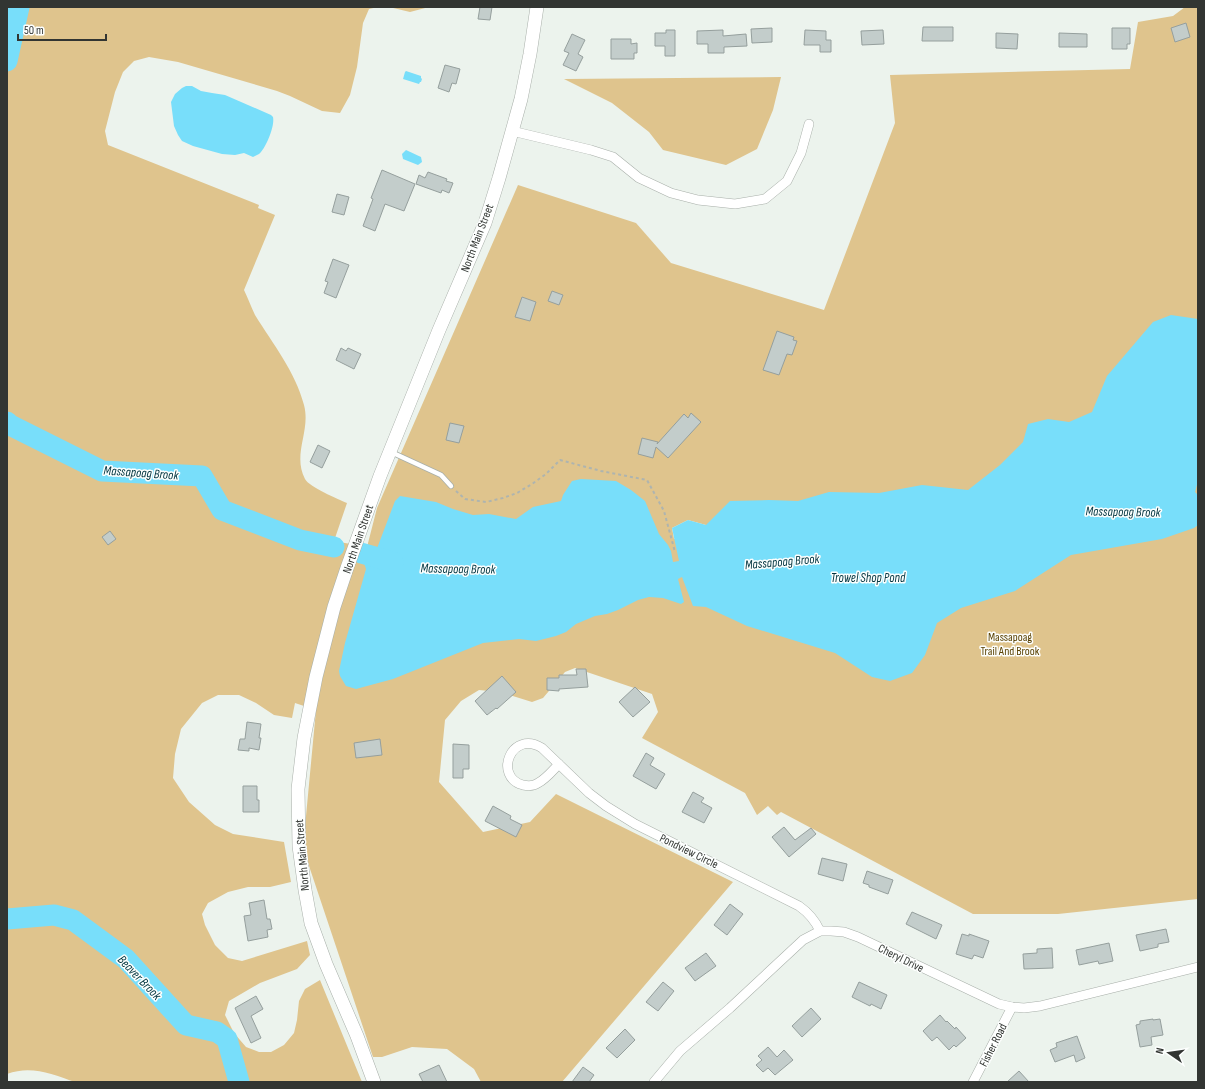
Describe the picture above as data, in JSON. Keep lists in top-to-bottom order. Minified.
{"streets":{"main road":["North Main Street"],"street":["Pondview Circle","Cheryl Drive","Fisher Road"]},"crossings":[["Pondview Circle","Cheryl Drive"],["Cheryl Drive","Fisher Road"]],"water":["Massapoag Brook","Trowel Shop Pond","Beaver Brook"],"parks":["Massapoag Trail And Brook"],"scale_bar":"50 m","north":"left"}
